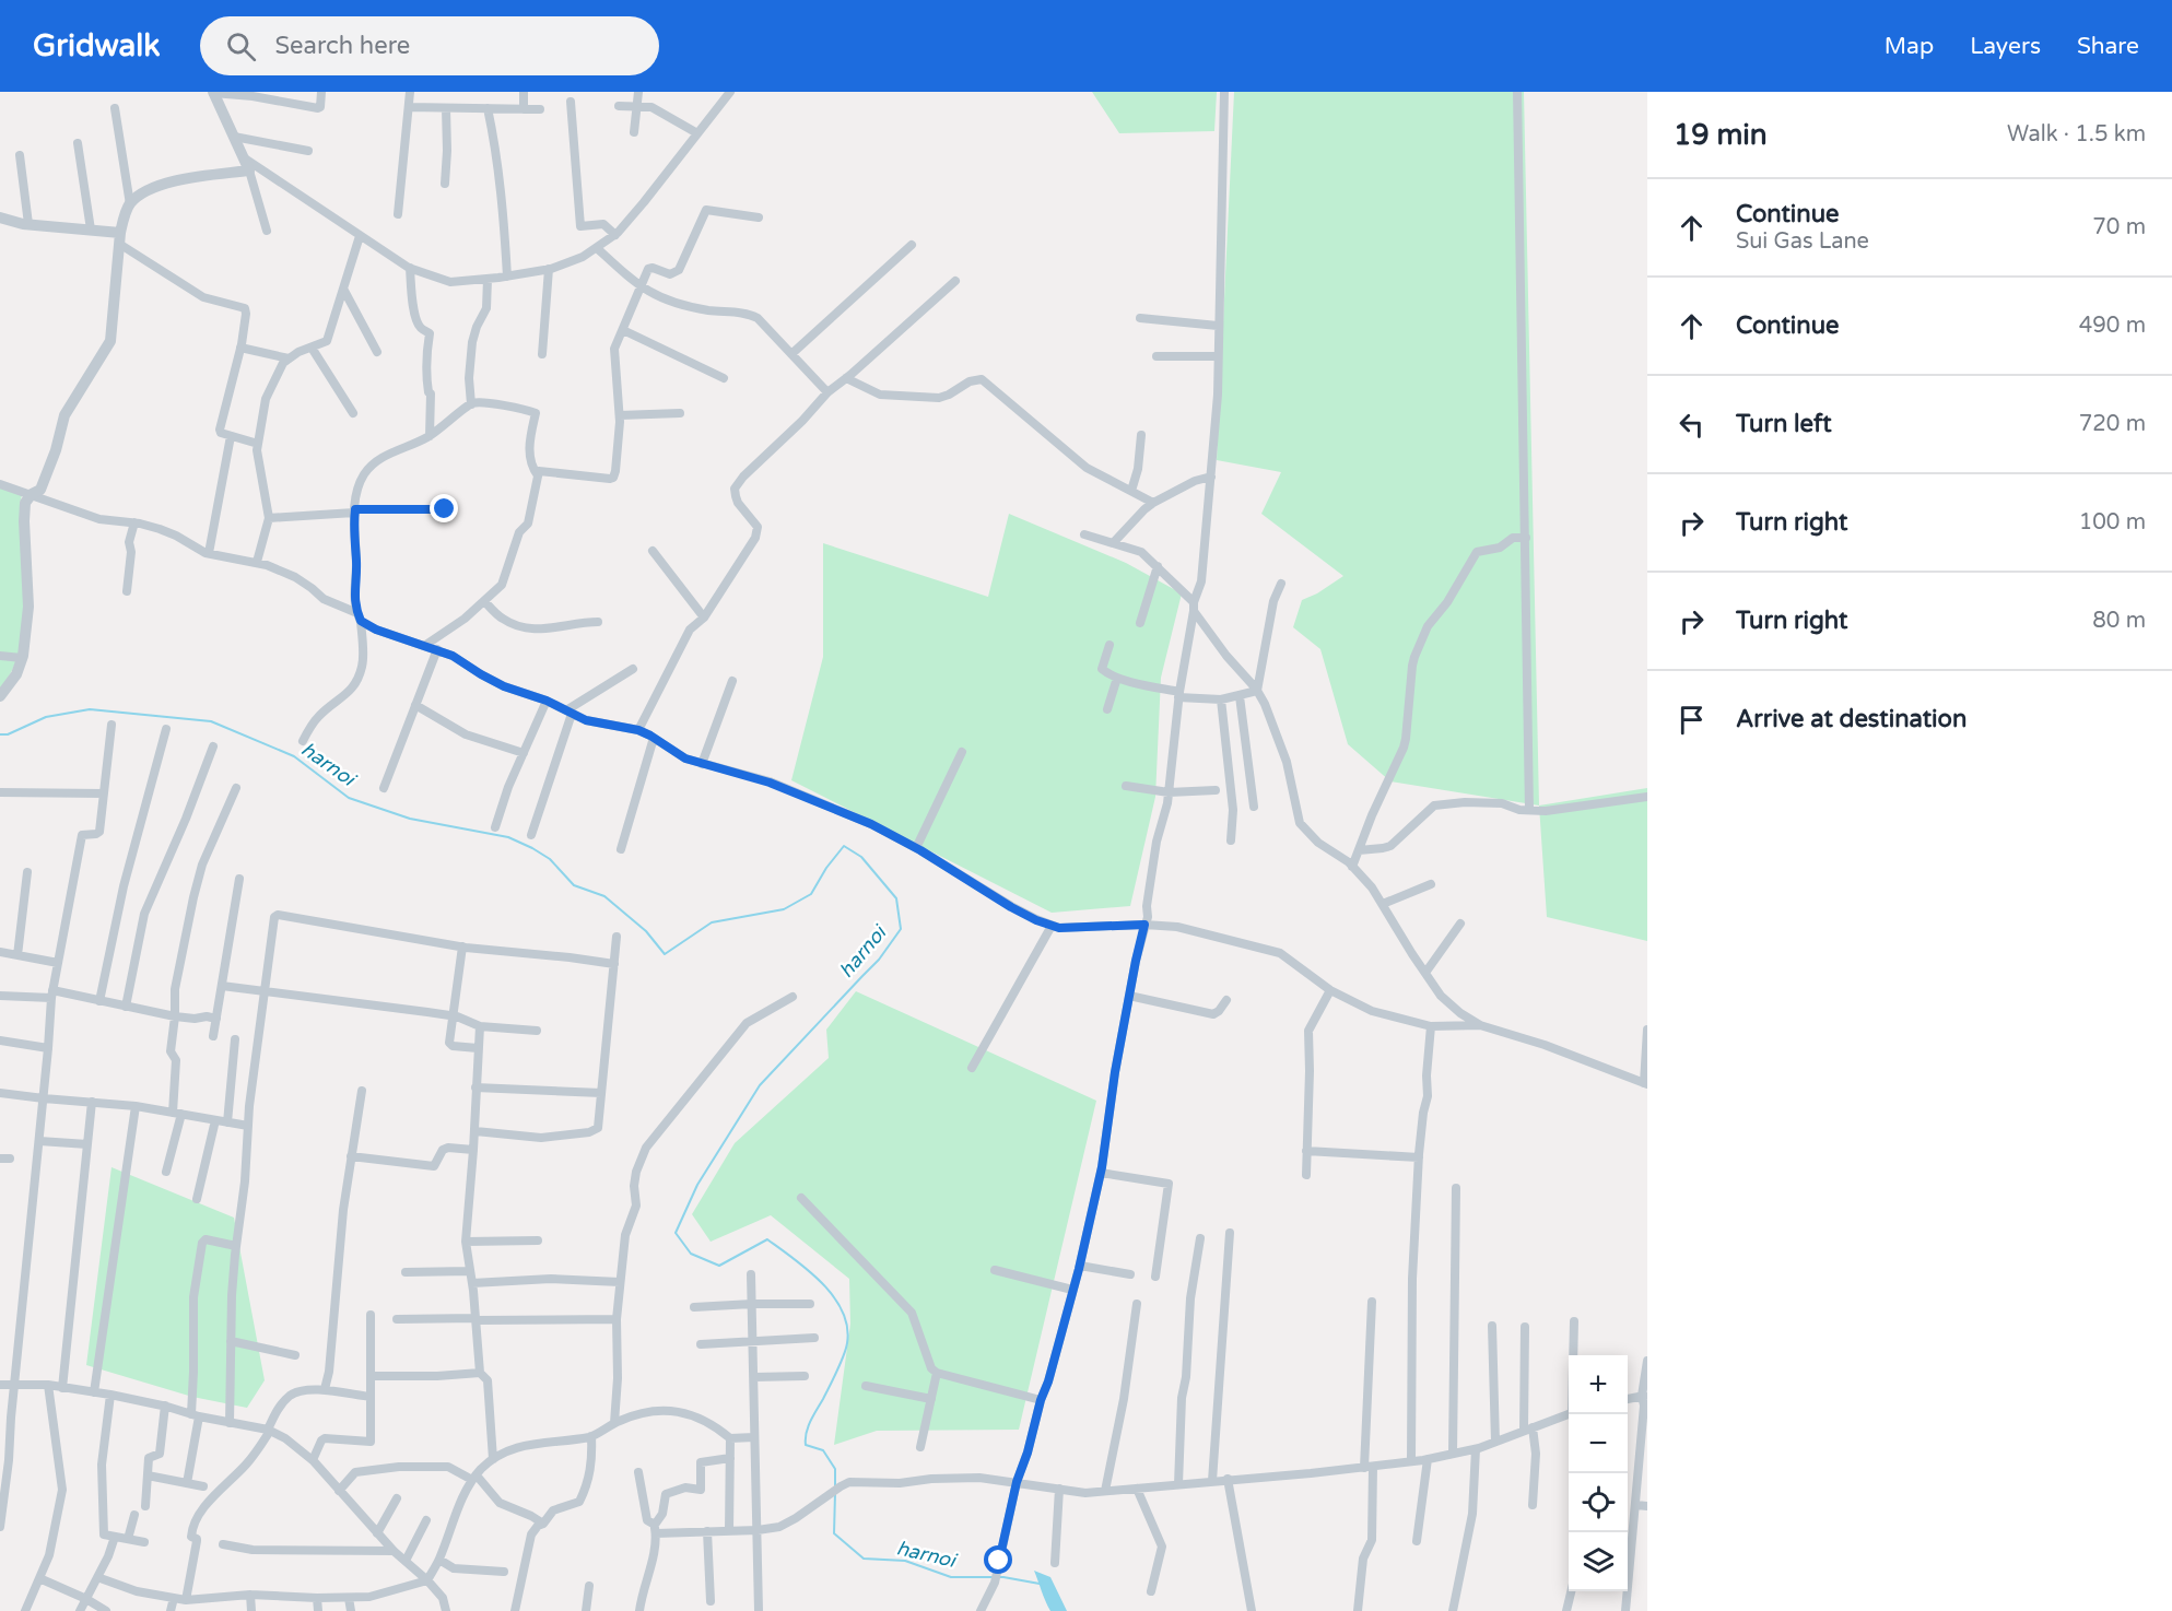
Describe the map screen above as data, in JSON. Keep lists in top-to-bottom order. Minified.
{"water":["harnoi"],"page":{"header":"Gridwalk","search":"Search here","nav":["Map","Layers","Share"],"heading":["19 min","Walk · 1.5 km"],"list":[["Continue","Sui Gas Lane","70 m"],["Continue","490 m"],["Turn left","720 m"],["Turn right","100 m"],["Turn right","80 m"],"Arrive at destination"],"map_buttons":["+","−"]}}
